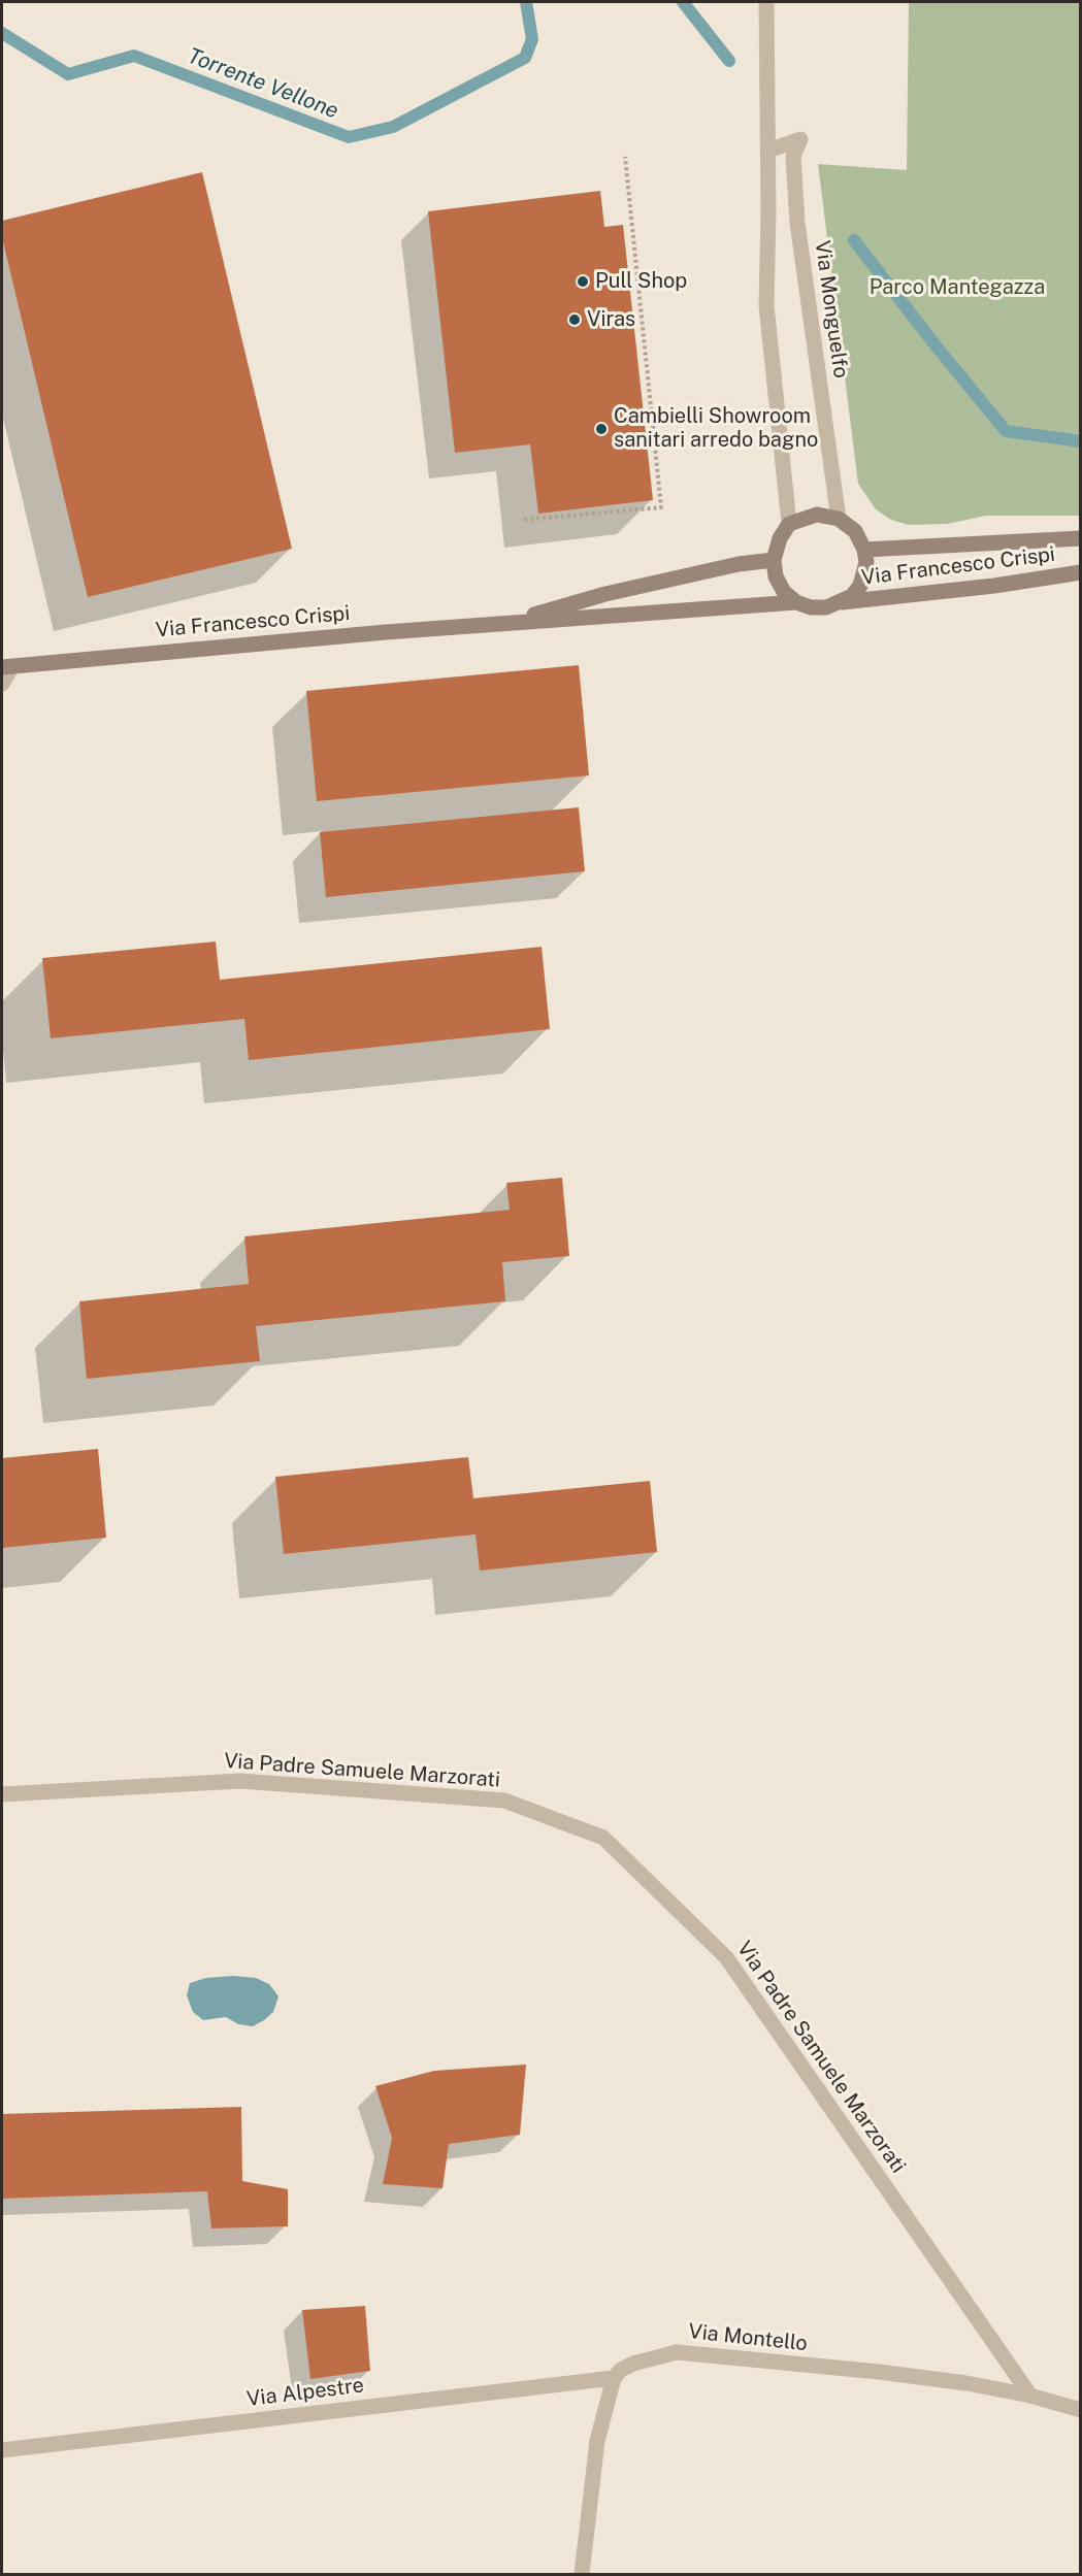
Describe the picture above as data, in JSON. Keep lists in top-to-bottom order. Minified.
{"streets":{"street":["Via Monguelfo","Via Francesco Crispi","Via Padre Samuele Marzorati","Via Montello","Via Alpestre"]},"crossings":[["Via Monguelfo","Via Francesco Crispi"],["Via Padre Samuele Marzorati","Via Montello"],["Via Montello","Via Alpestre"]],"water":["Torrente Vellone"],"parks":["Parco Mantegazza"],"places":["Pull Shop","Viras","Cambielli Showroom sanitari arredo bagno"]}
